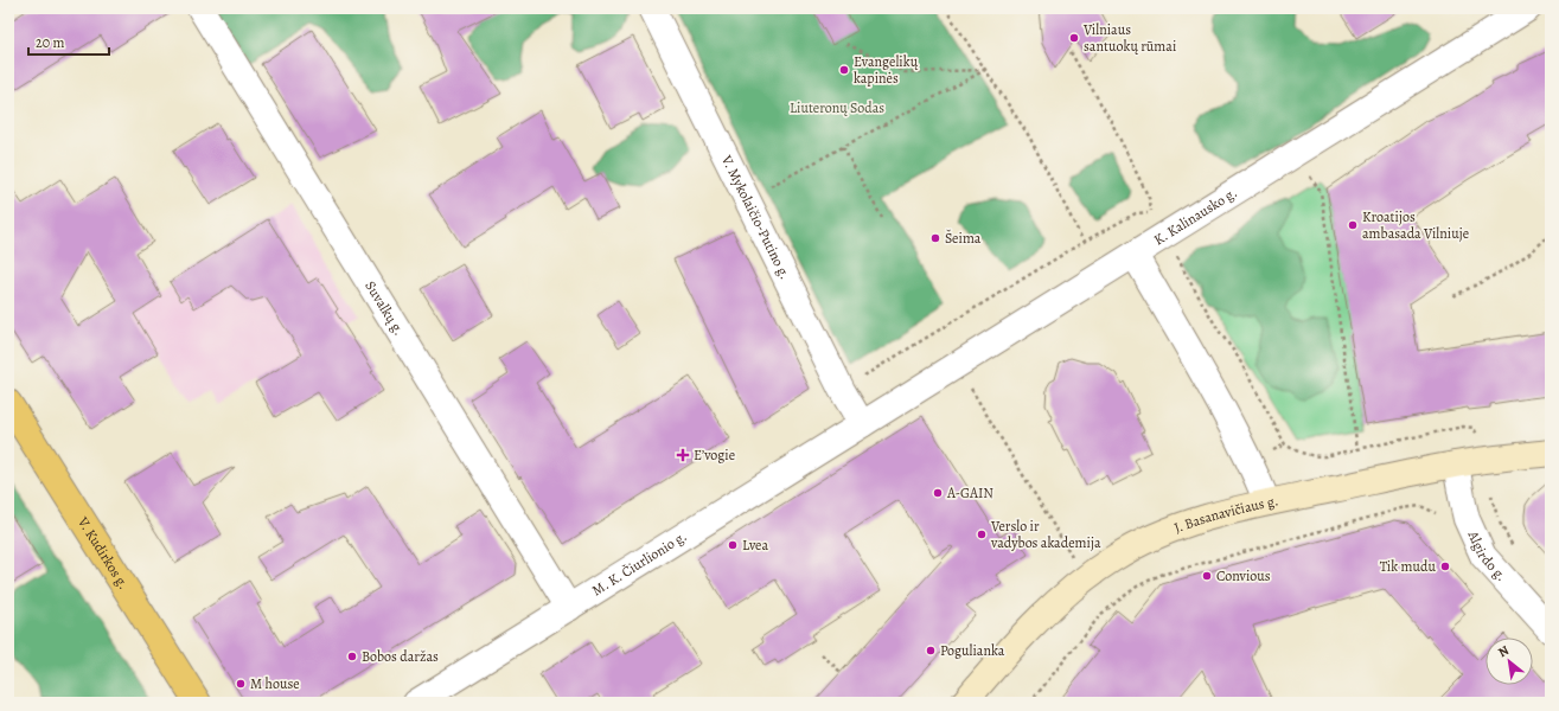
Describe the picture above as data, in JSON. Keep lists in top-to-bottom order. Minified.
{"streets":{"main road":["J. Basanavičiaus g.","V. Kudirkos g."],"street":["V. Mykolaičio-Putino g.","K. Kalinausko g.","Suvalkų g.","Algirdo g.","M. K. Čiurlionio g."]},"crossings":[["V. Mykolaičio-Putino g.","K. Kalinausko g."],["V. Mykolaičio-Putino g.","M. K. Čiurlionio g."],["K. Kalinausko g.","M. K. Čiurlionio g."],["Suvalkų g.","M. K. Čiurlionio g."],["J. Basanavičiaus g.","Algirdo g."]],"parks":["Liuteronų Sodas"],"places":{"other":["Vilniaus santuokų rūmai","Evangelikų kapinės","Kroatijos ambasada Vilniuje","Šeima","A-GAIN","Verslo ir vadybos akademija","Lvea","Tik mudu","Convious","Pogulianka","Bobos daržas","M house"],"health":["E’vogie"]},"scale_bar":"20 m","north":"top left"}
